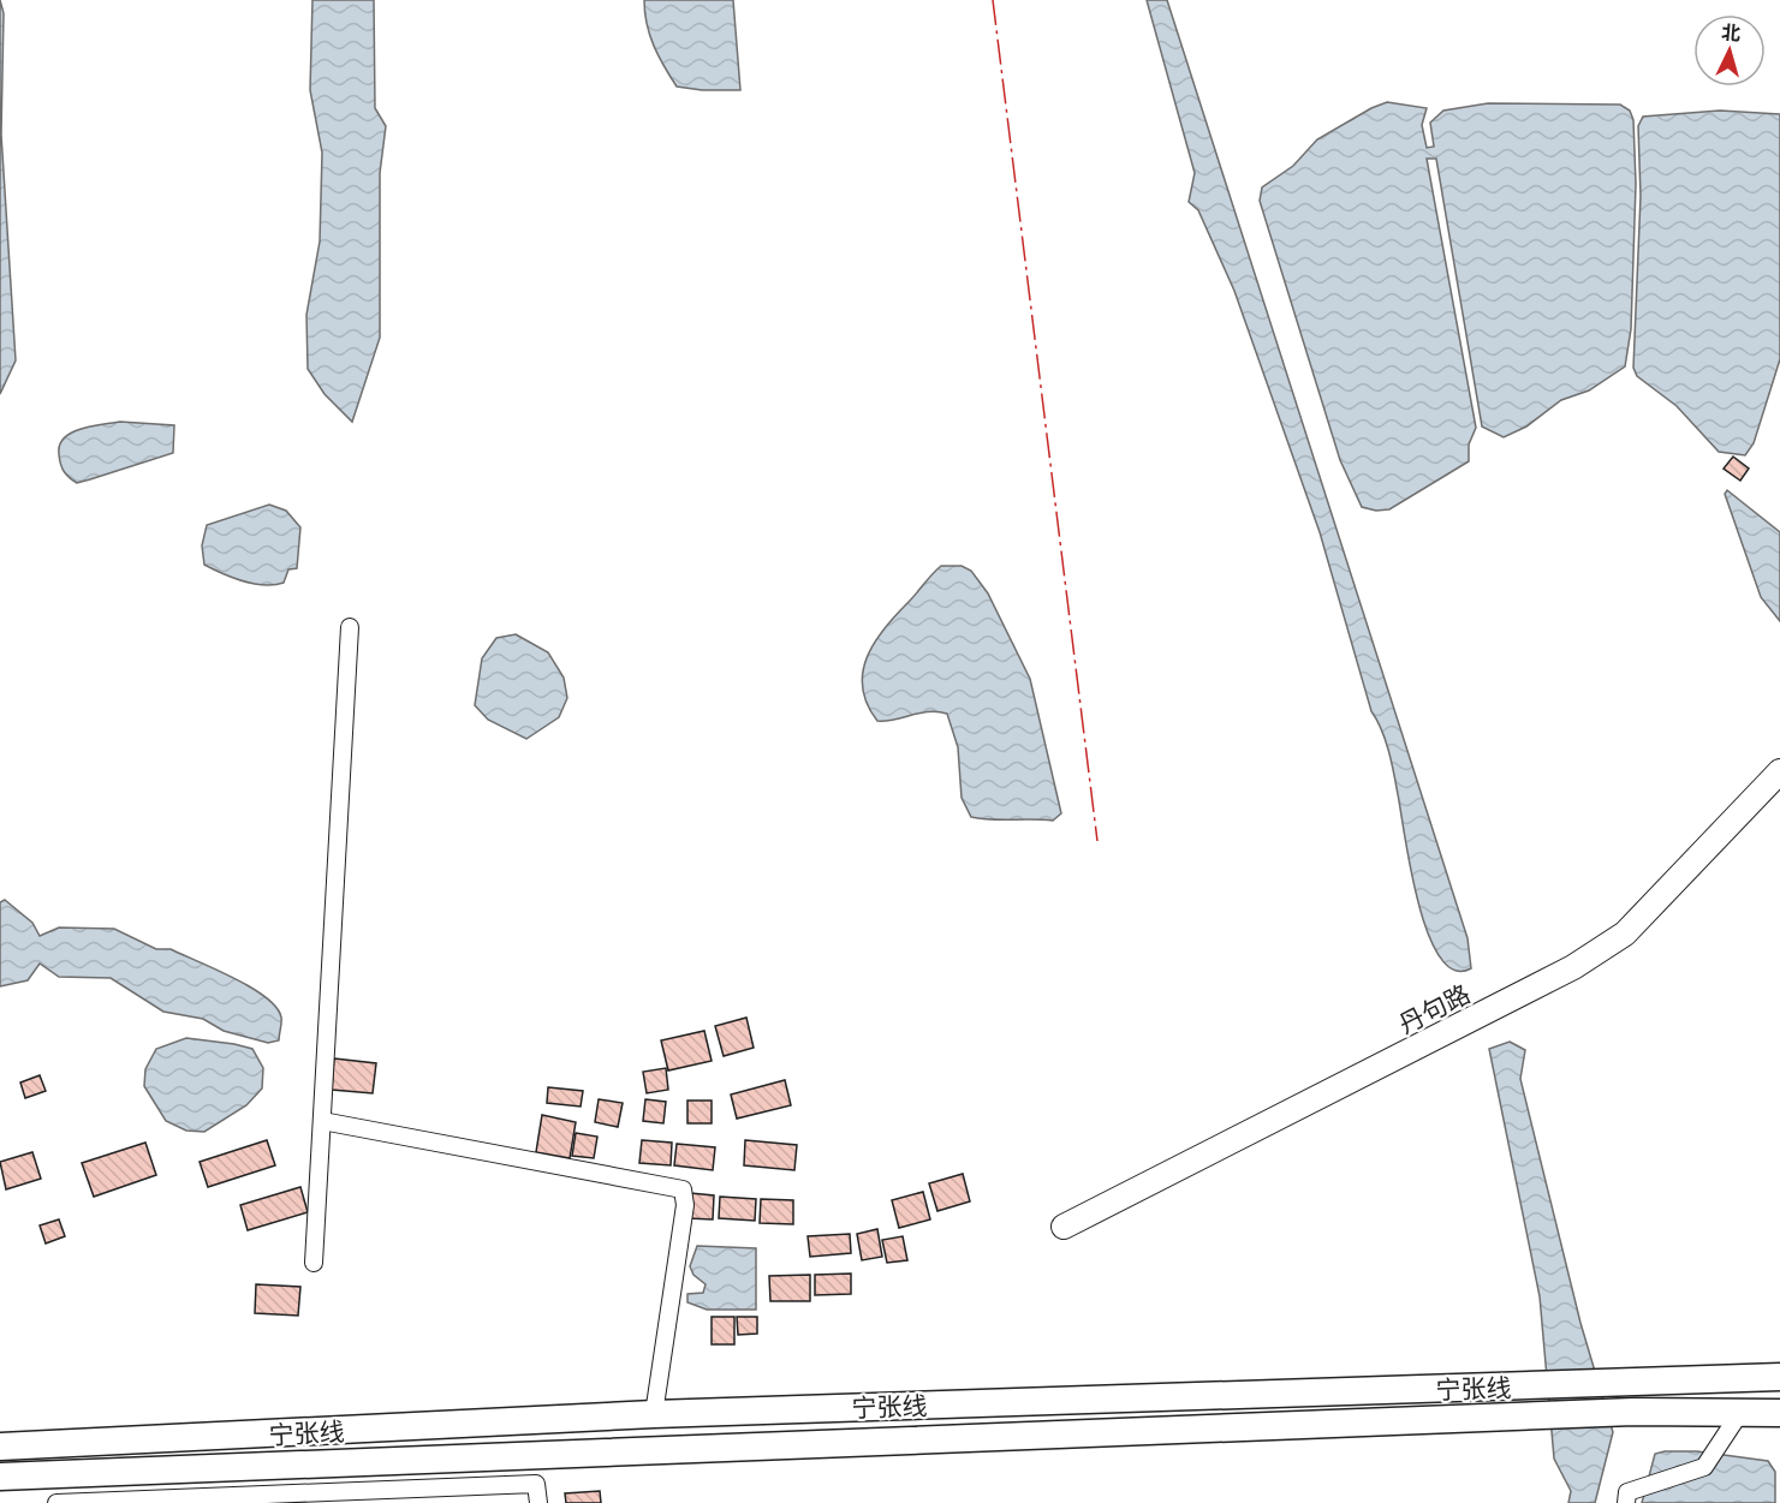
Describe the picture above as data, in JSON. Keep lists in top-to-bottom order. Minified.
{"streets":{"main road":["宁张线"],"street":["丹句路"]},"north":"top"}
